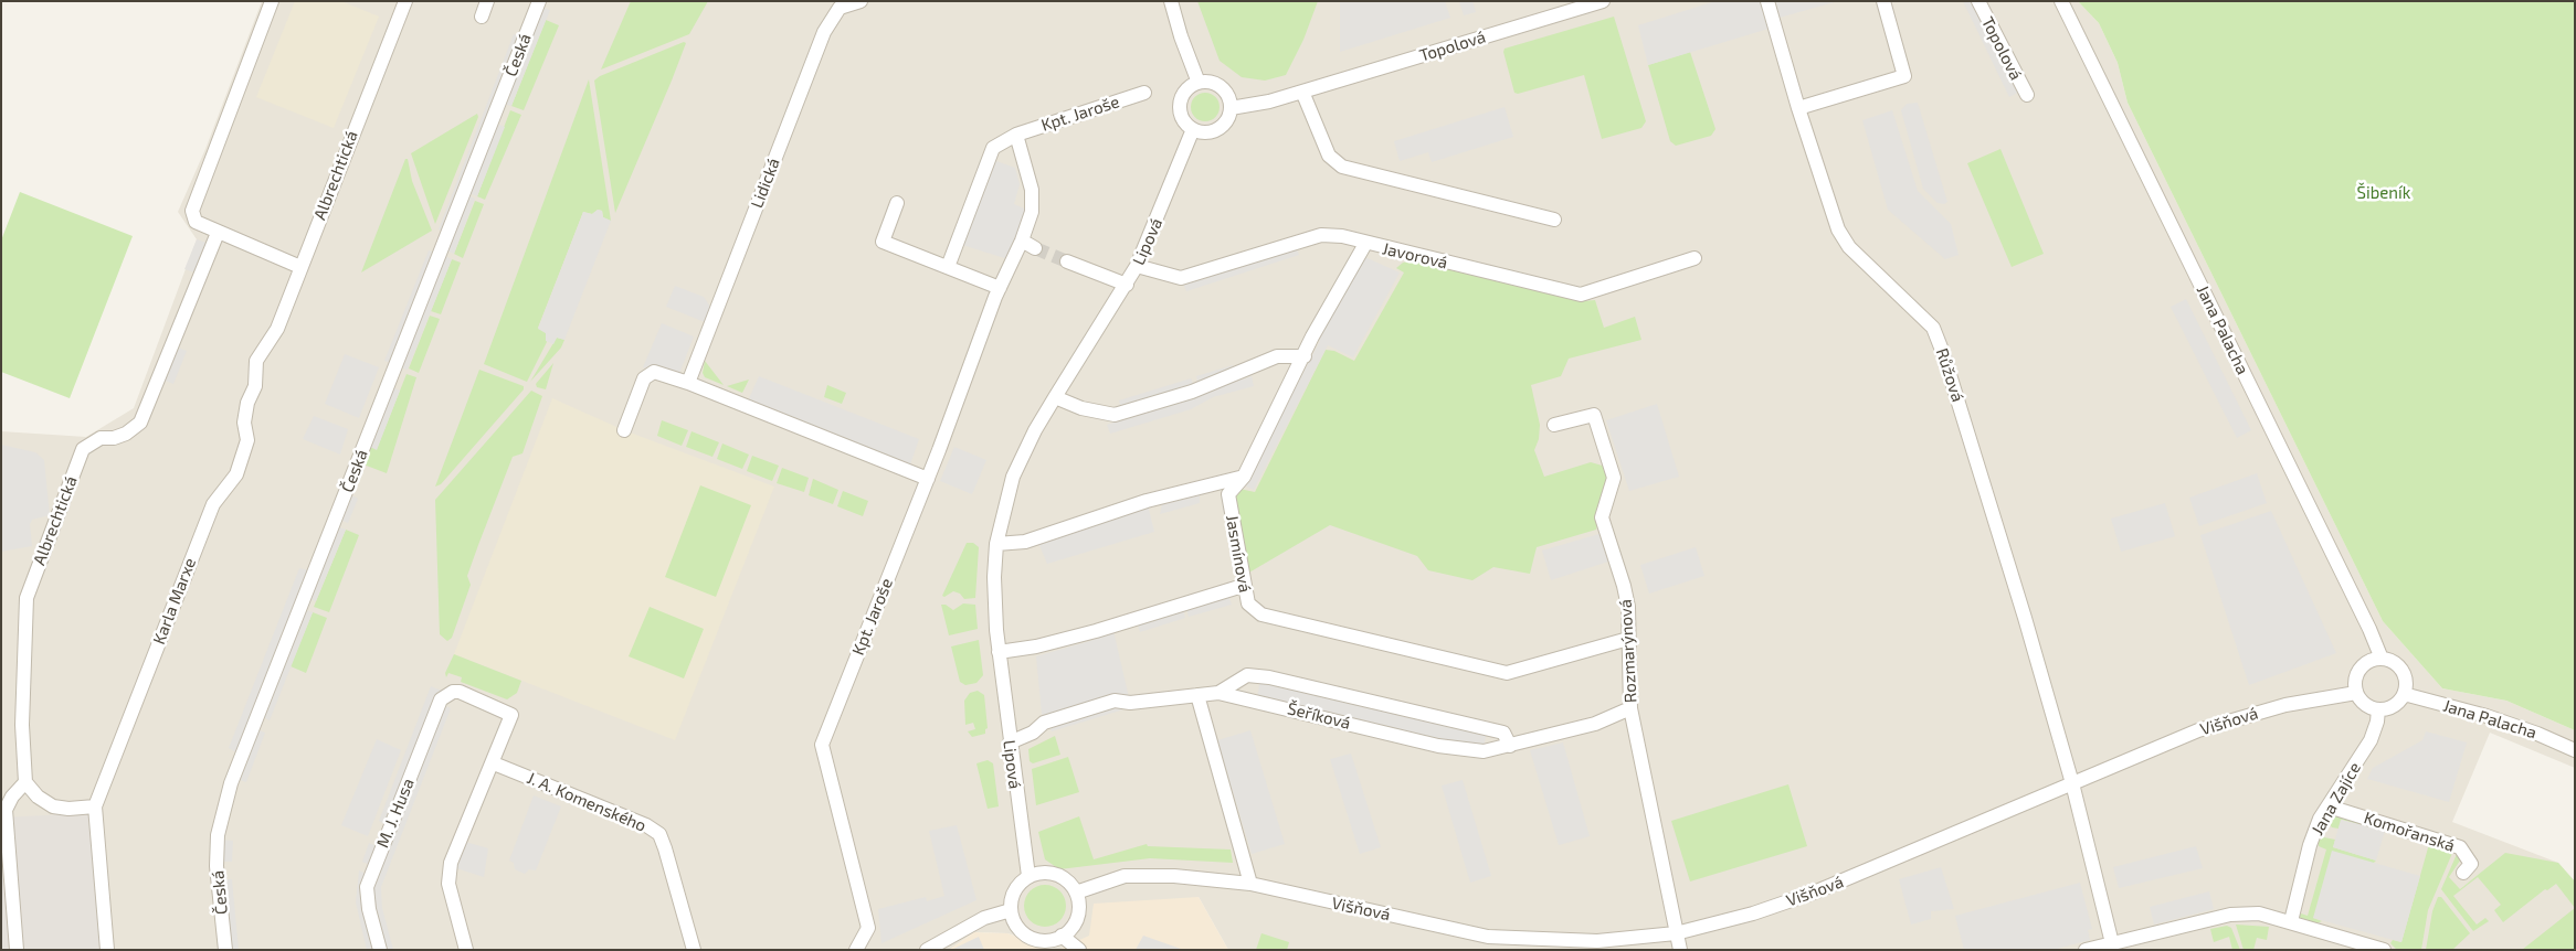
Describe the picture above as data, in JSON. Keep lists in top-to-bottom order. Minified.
{"streets":{"street":["Topolová","Česká","Kpt. Jaroše","Albrechtická","Lidická","Lipová","Javorová","Jana Palacha","Růžová","Jasmínová","Karla Marxe","Rozmarýnová","Šeříková","Višňová","Jana Zajíce","J. A. Komenského","M. J. Husa","Komořanská"]},"crossings":[["Topolová","Lipová"],["Albrechtická","Karla Marxe"],["Lipová","Javorová"],["Lipová","Šeříková"],["Lipová","Višňová"],["Javorová","Jasmínová"],["Jana Palacha","Višňová"],["Jana Palacha","Jana Zajíce"],["Růžová","Višňová"],["Jasmínová","Rozmarýnová"],["Rozmarýnová","Šeříková"],["Rozmarýnová","Višňová"],["Višňová","Jana Zajíce"],["Jana Zajíce","Komořanská"],["J. A. Komenského","M. J. Husa"]],"parks":["Šibeník"]}
